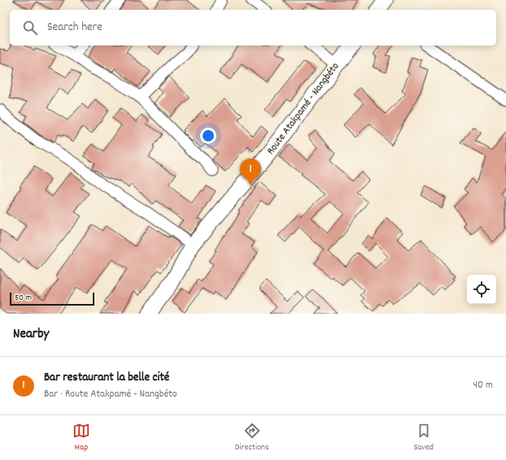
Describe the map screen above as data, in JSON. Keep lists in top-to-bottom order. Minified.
{"streets":{"main road":["Route Atakpamé - Nangbéto"]},"scale_bar":"50 m","page":{"search":"Search here","pins":"1","scale":"50 m","heading":"Nearby","list":[{"mark":"1","name":"Bar restaurant la belle cité","note":"Bar · Route Atakpamé - Nangbéto","value":"40 m"}],"nav":["Map","Directions","Saved"]}}
